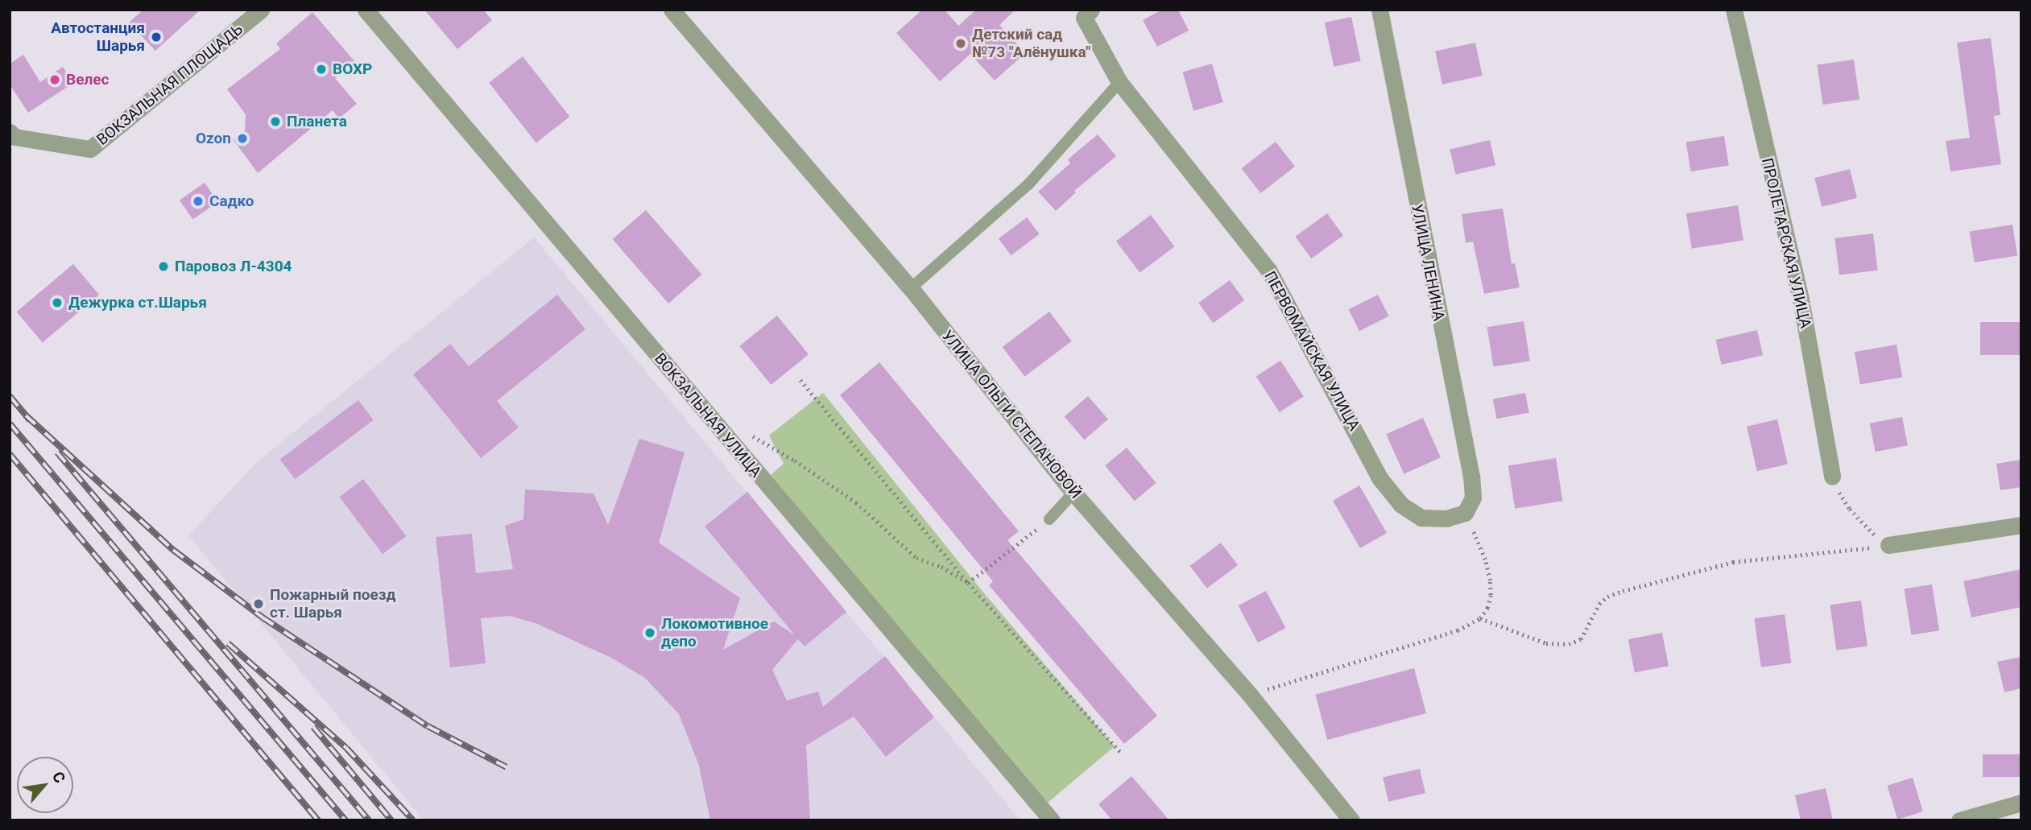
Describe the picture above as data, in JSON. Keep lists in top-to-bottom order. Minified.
{"streets":{"street":["ВОКЗАЛЬНАЯ ПЛОЩАДЬ","ПРОЛЕТАРСКАЯ УЛИЦА","УЛИЦА ЛЕНИНА","ПЕРВОМАЙСКАЯ УЛИЦА","УЛИЦА ОЛЬГИ СТЕПАНОВОЙ","ВОКЗАЛЬНАЯ УЛИЦА"]},"crossings":[["УЛИЦА ЛЕНИНА","ПЕРВОМАЙСКАЯ УЛИЦА"]],"places":["Автостанция Шарья","Детский сад №73 \"Алёнушка\"","ВОХР","Велес","Планета","Ozon","Садко","Паровоз Л-4304","Дежурка ст.Шарья","Пожарный поезд ст. Шарья","Локомотивное депо"],"north":"top right"}
